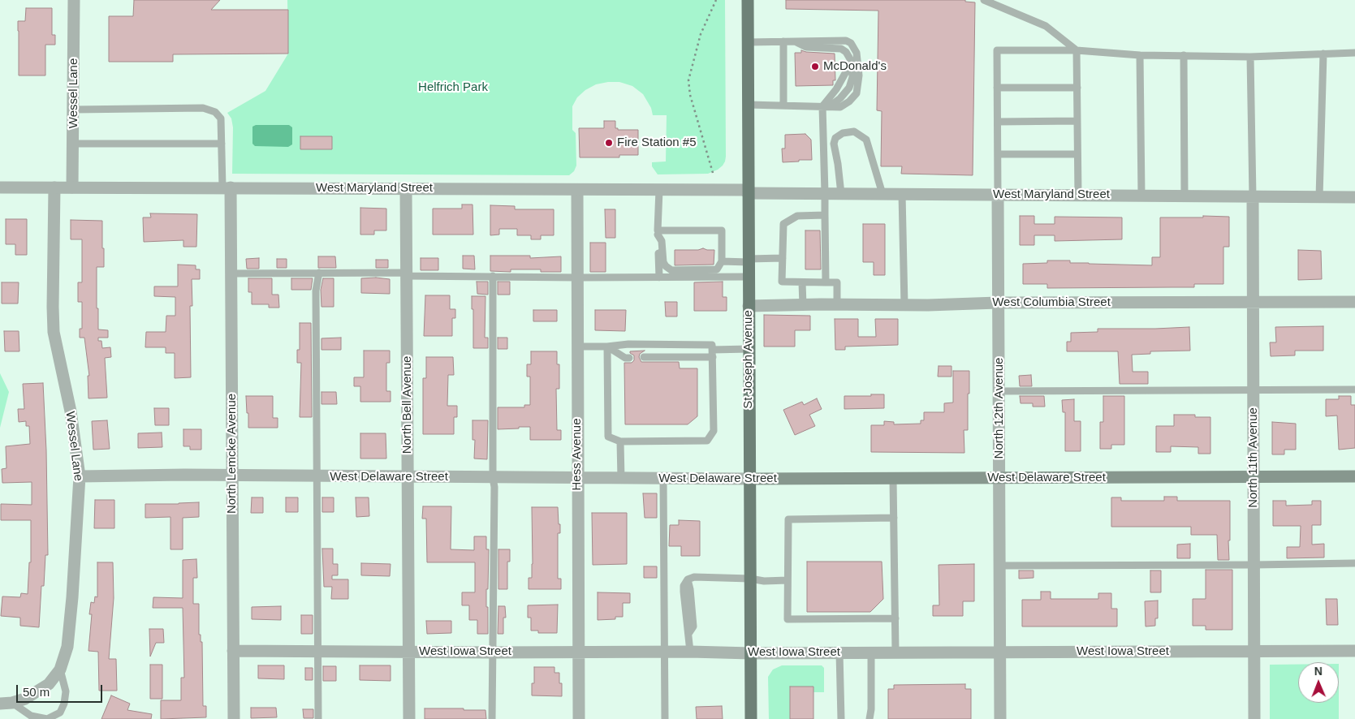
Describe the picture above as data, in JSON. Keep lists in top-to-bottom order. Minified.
{"streets":{"main road":["St Joseph Avenue","West Delaware Street"],"street":["Wessel Lane","West Maryland Street","West Columbia Street","North Bell Avenue","North 12th Avenue","North Lemcke Avenue","Hess Avenue","North 11th Avenue","West Iowa Street"]},"crossings":[["Wessel Lane","West Maryland Street"],["Wessel Lane","West Delaware Street"],["West Maryland Street","St Joseph Avenue"],["West Maryland Street","North Bell Avenue"],["West Maryland Street","North 12th Avenue"],["West Maryland Street","North Lemcke Avenue"],["West Maryland Street","Hess Avenue"],["West Maryland Street","North 11th Avenue"],["West Columbia Street","St Joseph Avenue"],["West Columbia Street","North 12th Avenue"],["West Columbia Street","North 11th Avenue"],["St Joseph Avenue","West Delaware Street"],["St Joseph Avenue","West Iowa Street"],["North Bell Avenue","West Delaware Street"],["North Bell Avenue","West Iowa Street"],["North 12th Avenue","West Delaware Street"],["North 12th Avenue","West Iowa Street"],["North Lemcke Avenue","West Delaware Street"],["North Lemcke Avenue","West Iowa Street"],["Hess Avenue","West Delaware Street"],["Hess Avenue","West Iowa Street"],["North 11th Avenue","West Delaware Street"],["North 11th Avenue","West Iowa Street"]],"parks":["Helfrich Park"],"places":["McDonald's","Fire Station #5"],"scale_bar":"50 m","north":"top"}
